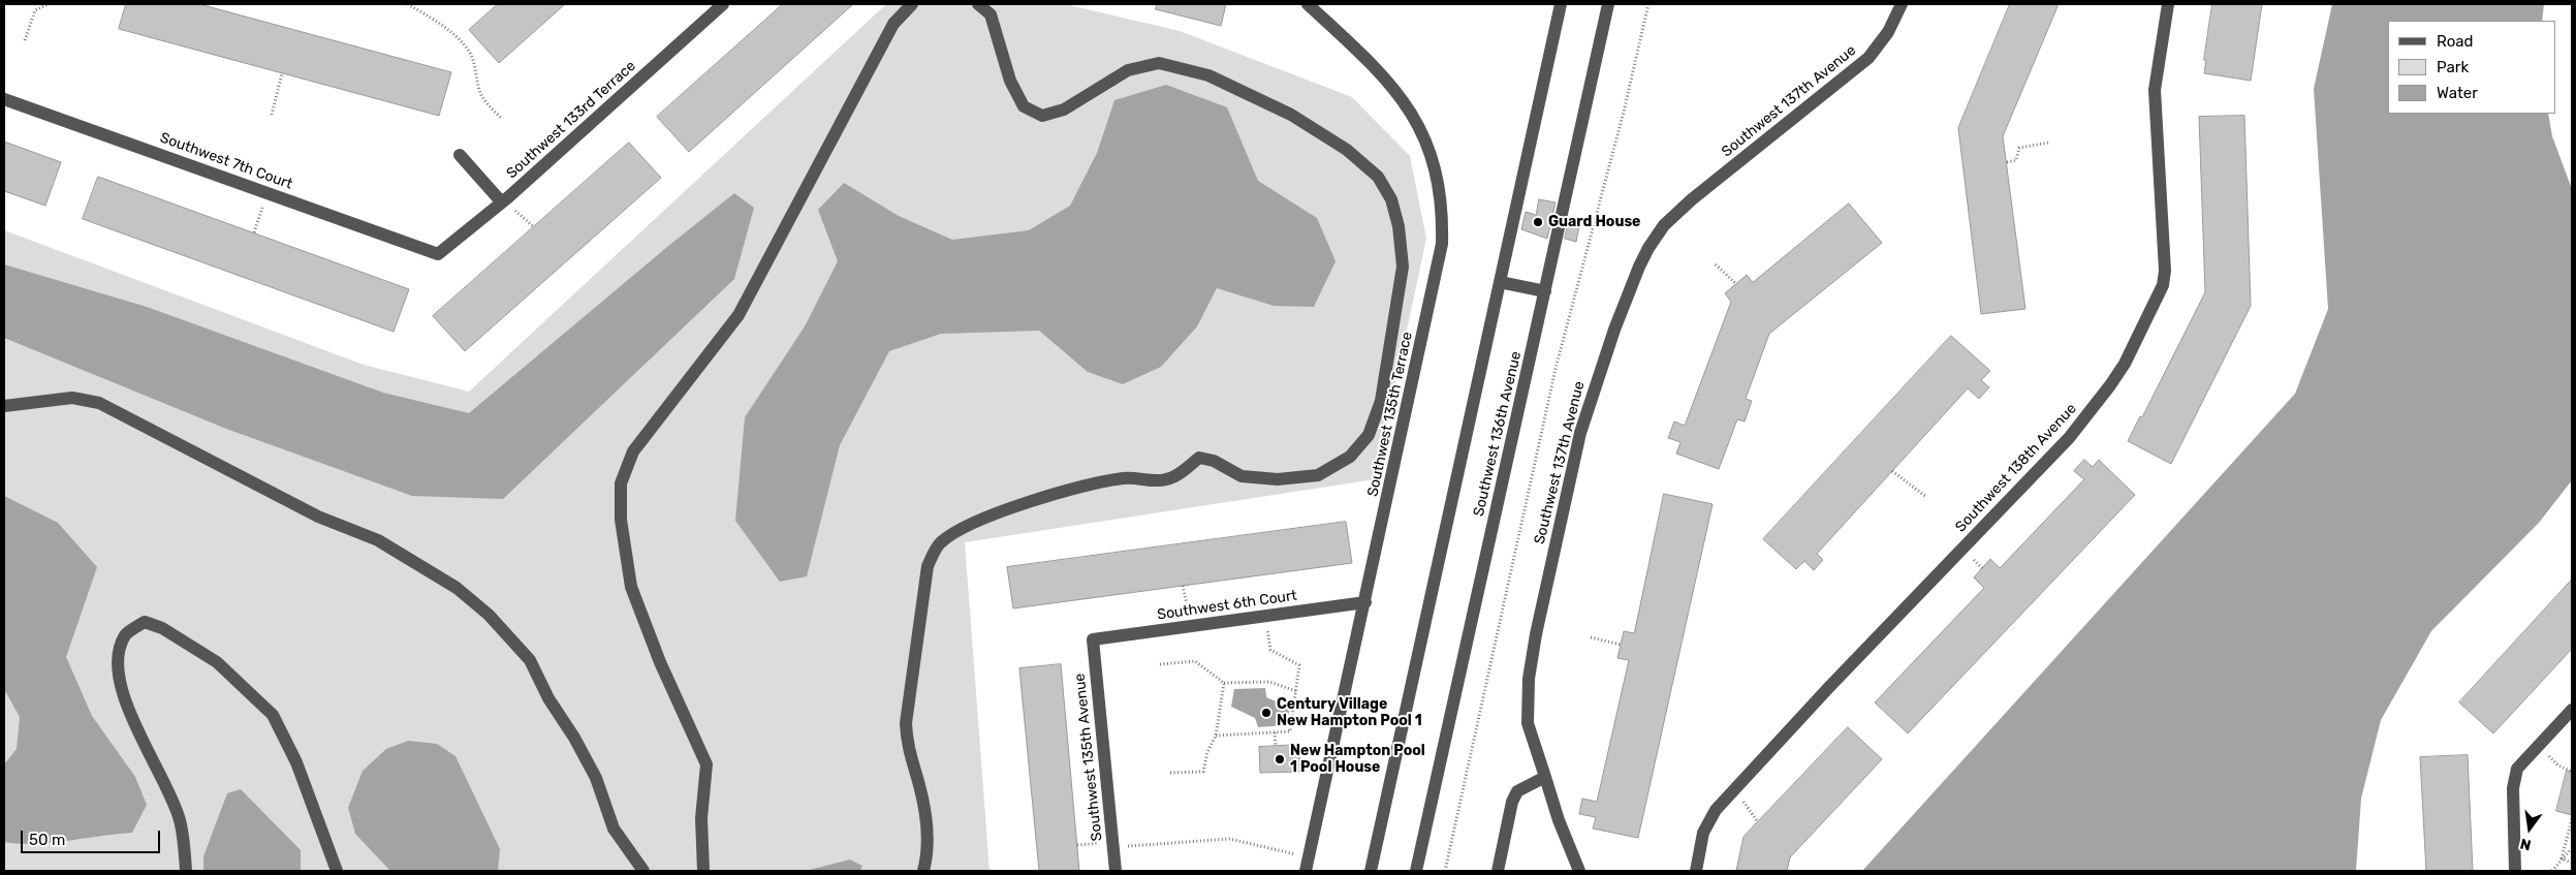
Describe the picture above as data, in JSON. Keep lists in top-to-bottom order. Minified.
{"streets":{"street":["Southwest 137th Avenue","Southwest 133rd Terrace","Southwest 7th Court","Southwest 135th Terrace","Southwest 136th Avenue","Southwest 138th Avenue","Southwest 6th Court","Southwest 135th Avenue"]},"crossings":[["Southwest 133rd Terrace","Southwest 7th Court"],["Southwest 135th Terrace","Southwest 6th Court"],["Southwest 6th Court","Southwest 135th Avenue"]],"places":["Guard House","Century Village New Hampton Pool 1","New Hampton Pool 1 Pool House"],"legend":["Road","Park","Water"],"scale_bar":"50 m","north":"bottom"}
